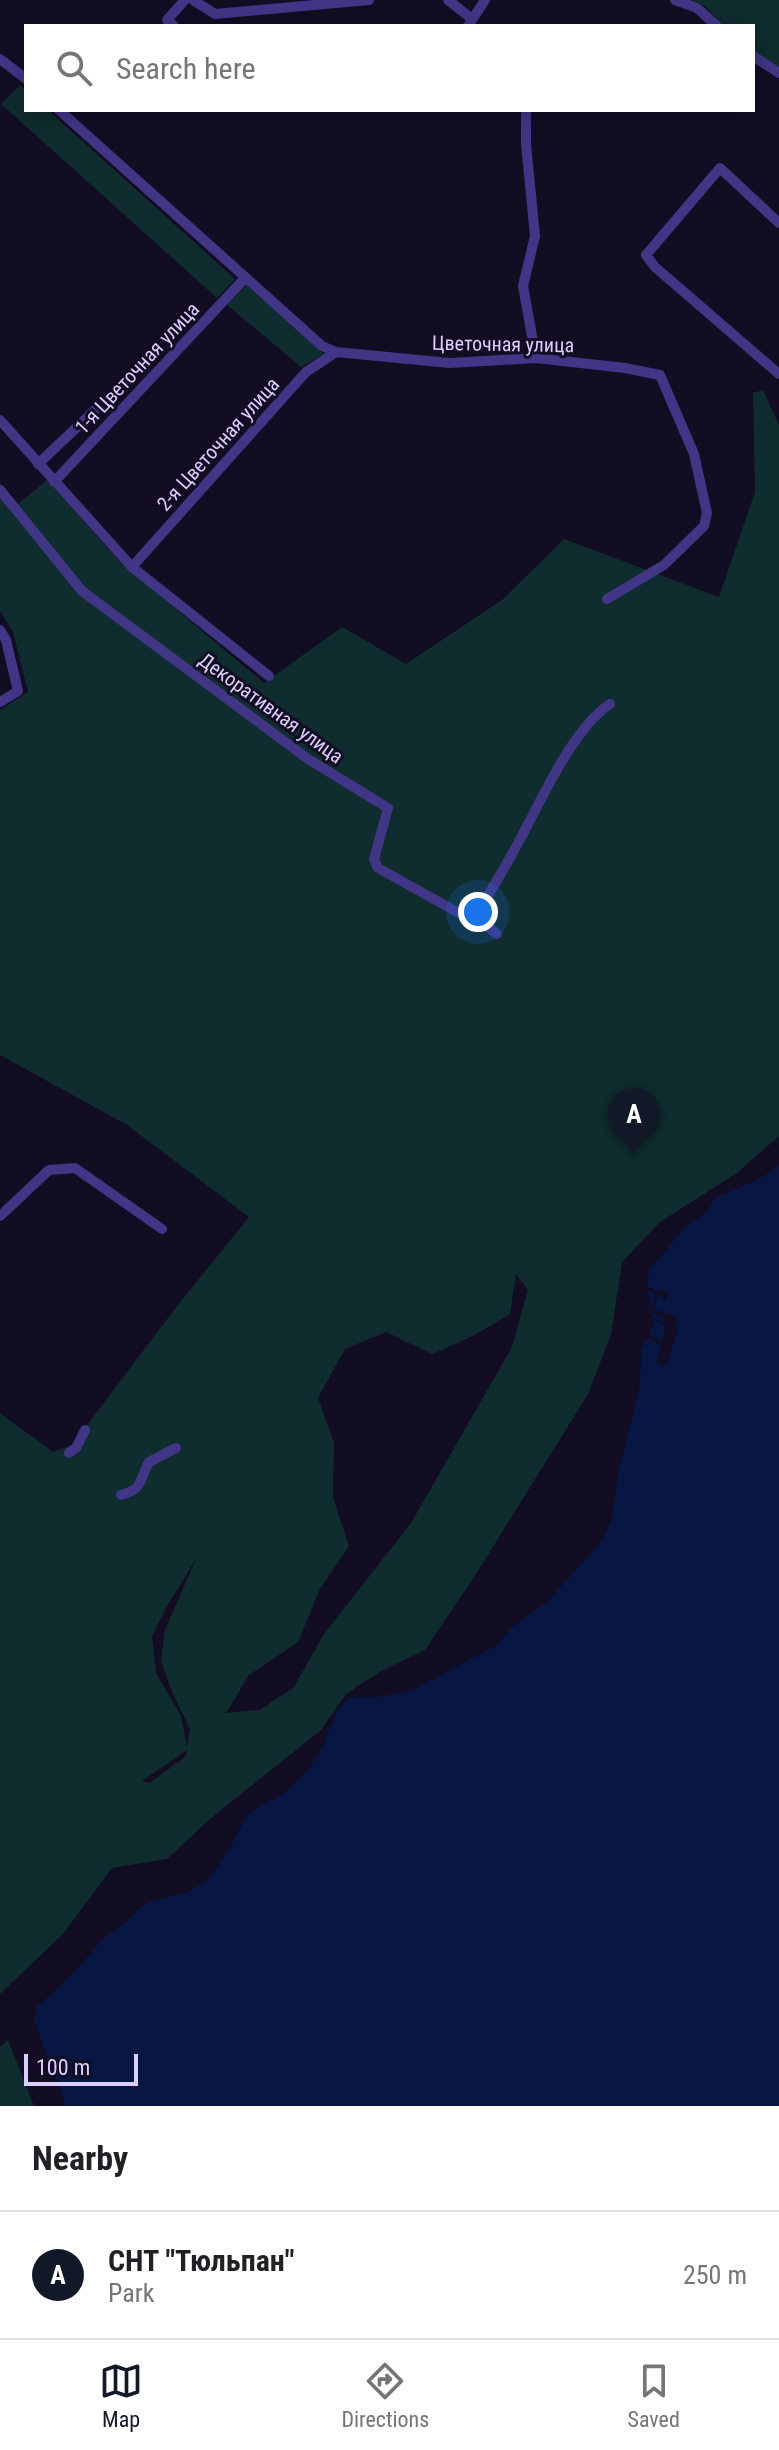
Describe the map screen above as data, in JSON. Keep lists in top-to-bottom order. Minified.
{"streets":{"street":["Цветочная улица","1-я Цветочная улица","2-я Цветочная улица","Декоративная улица"]},"crossings":[["Цветочная улица","1-я Цветочная улица"],["Цветочная улица","2-я Цветочная улица"]],"scale_bar":"100 m","page":{"search":"Search here","pins":"A","scale":"100 m","heading":"Nearby","list":[{"mark":"A","name":"СНТ \"Тюльпан\"","note":"Park","value":"250 m"}],"nav":["Map","Directions","Saved"]}}
